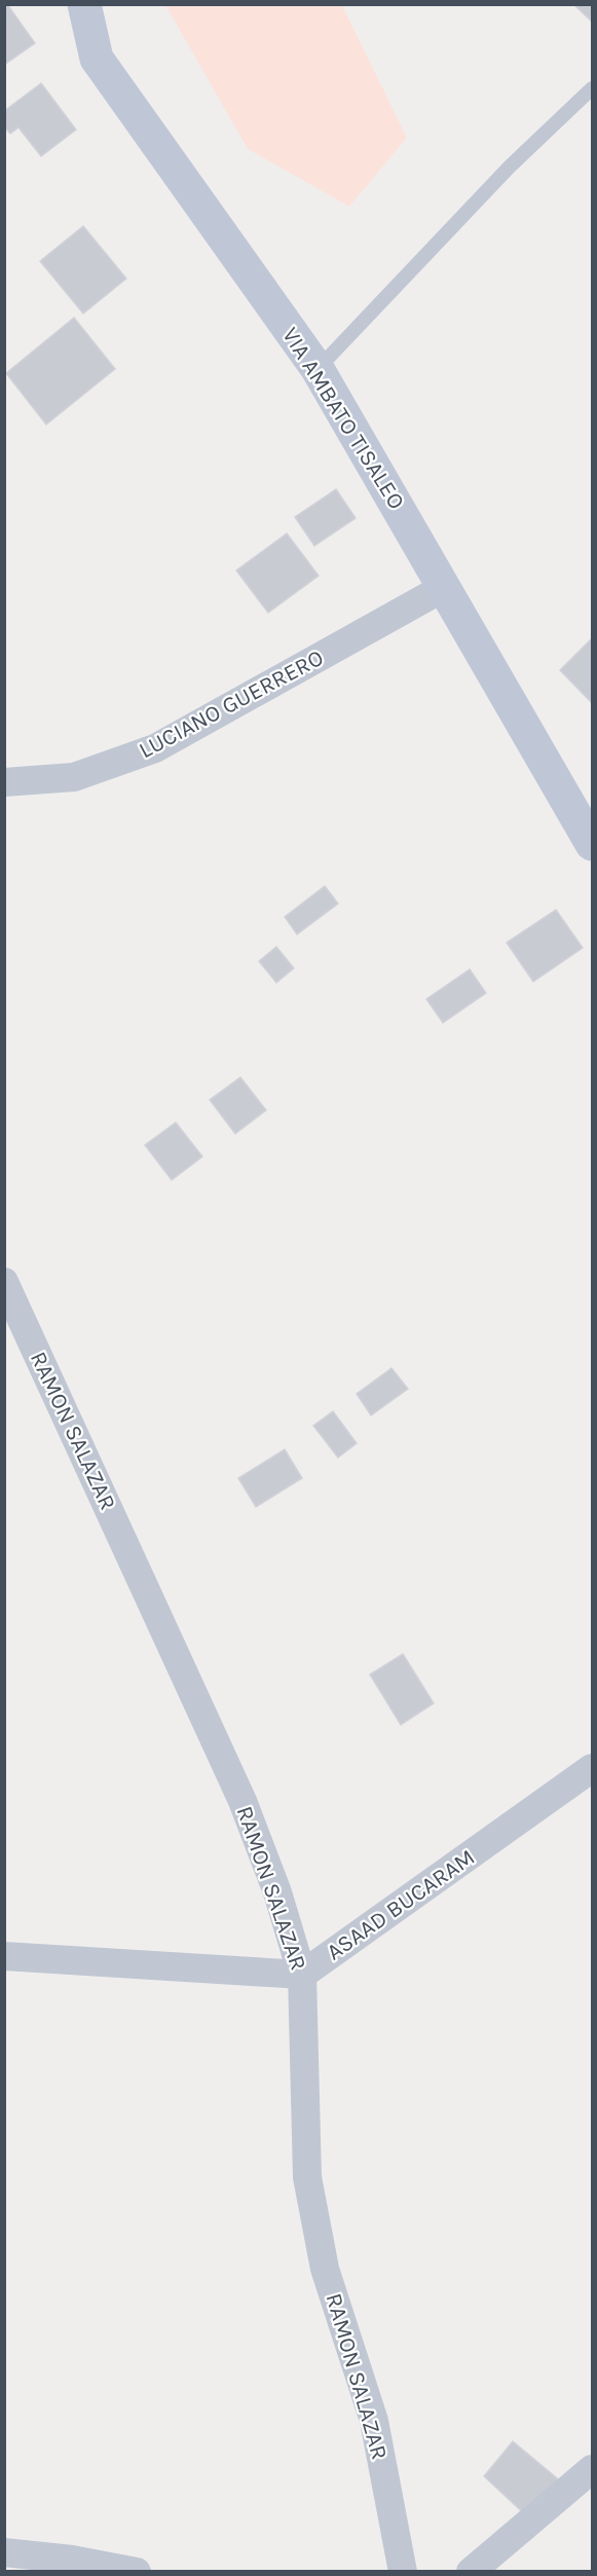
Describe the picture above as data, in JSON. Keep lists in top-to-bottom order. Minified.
{"streets":{"main road":["VIA AMBATO TISALEO"],"street":["LUCIANO GUERRERO","RAMON SALAZAR","ASAAD BUCARAM"]},"crossings":[["VIA AMBATO TISALEO","LUCIANO GUERRERO"],["RAMON SALAZAR","ASAAD BUCARAM"]]}
